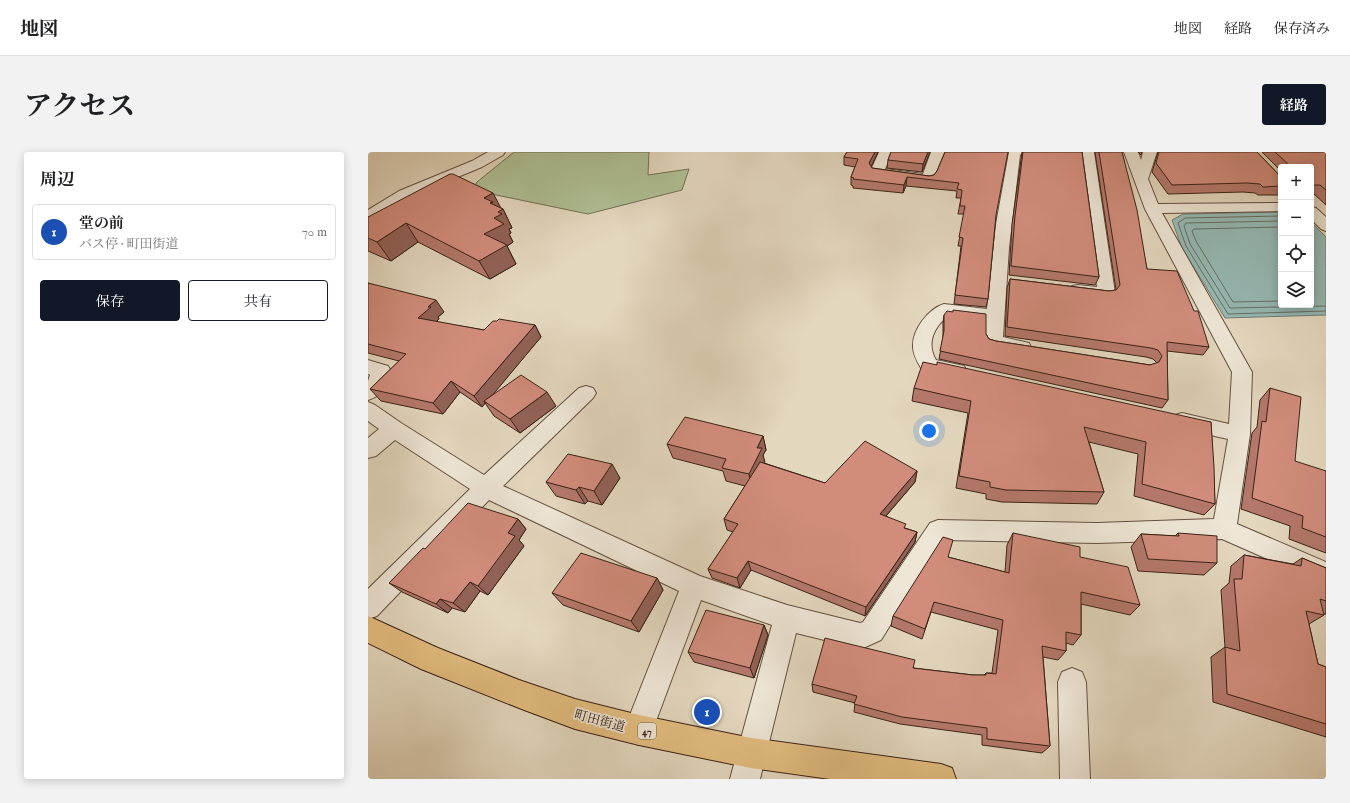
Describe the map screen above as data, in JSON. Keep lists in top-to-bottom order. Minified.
{"streets":{"main road":["町田街道","47"]},"page":{"header":"地図","nav":["地図","経路","保存済み"],"title":"アクセス","buttons":["経路",["保存","共有"]],"heading":"周辺","map_buttons":["+","−"],"list":[{"mark":"1","name":"堂の前","note":"バス停 · 町田街道","value":"70 m"}],"pins":"1"}}
